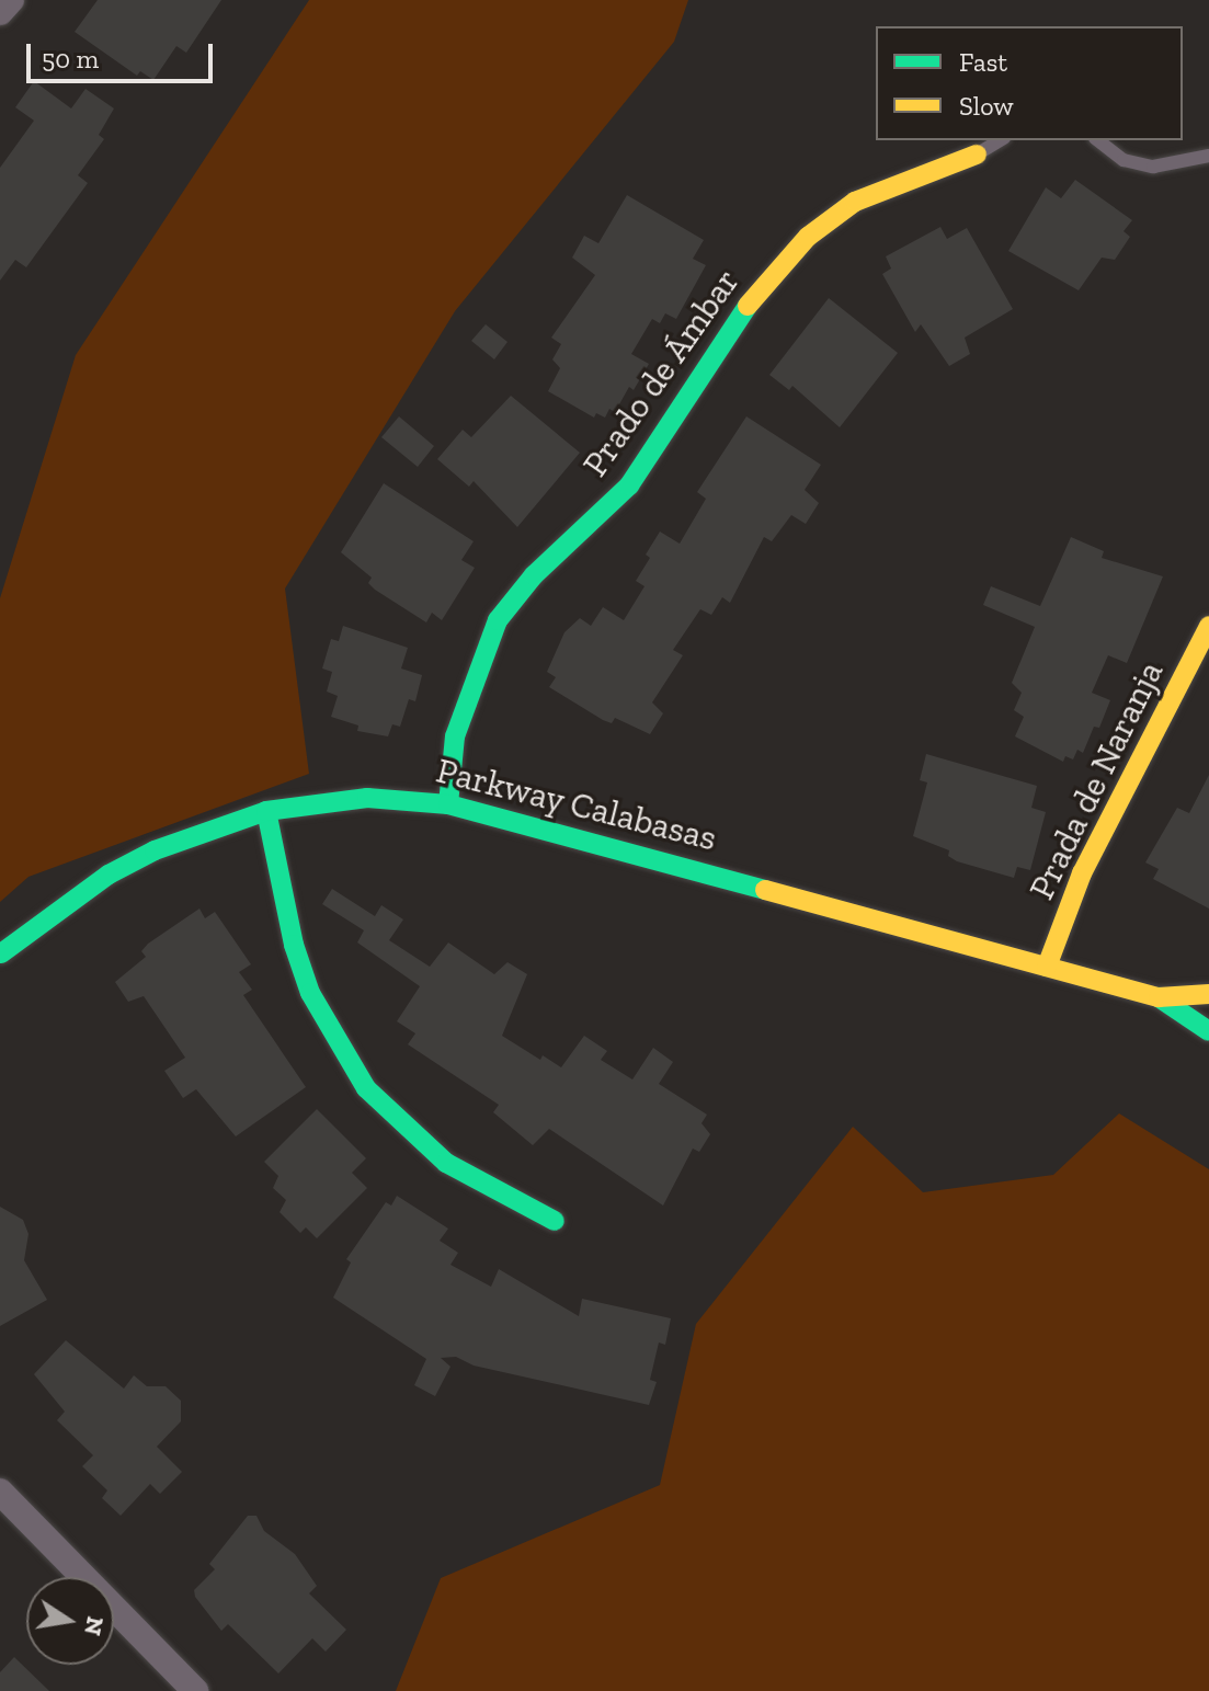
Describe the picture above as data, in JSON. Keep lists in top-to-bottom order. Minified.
{"streets":{"street":["Prado de Ámbar","Prada de Naranja","Parkway Calabasas"]},"crossings":[["Prado de Ámbar","Parkway Calabasas"],["Prada de Naranja","Parkway Calabasas"]],"legend":["Fast","Slow"],"scale_bar":"50 m","north":"right"}
